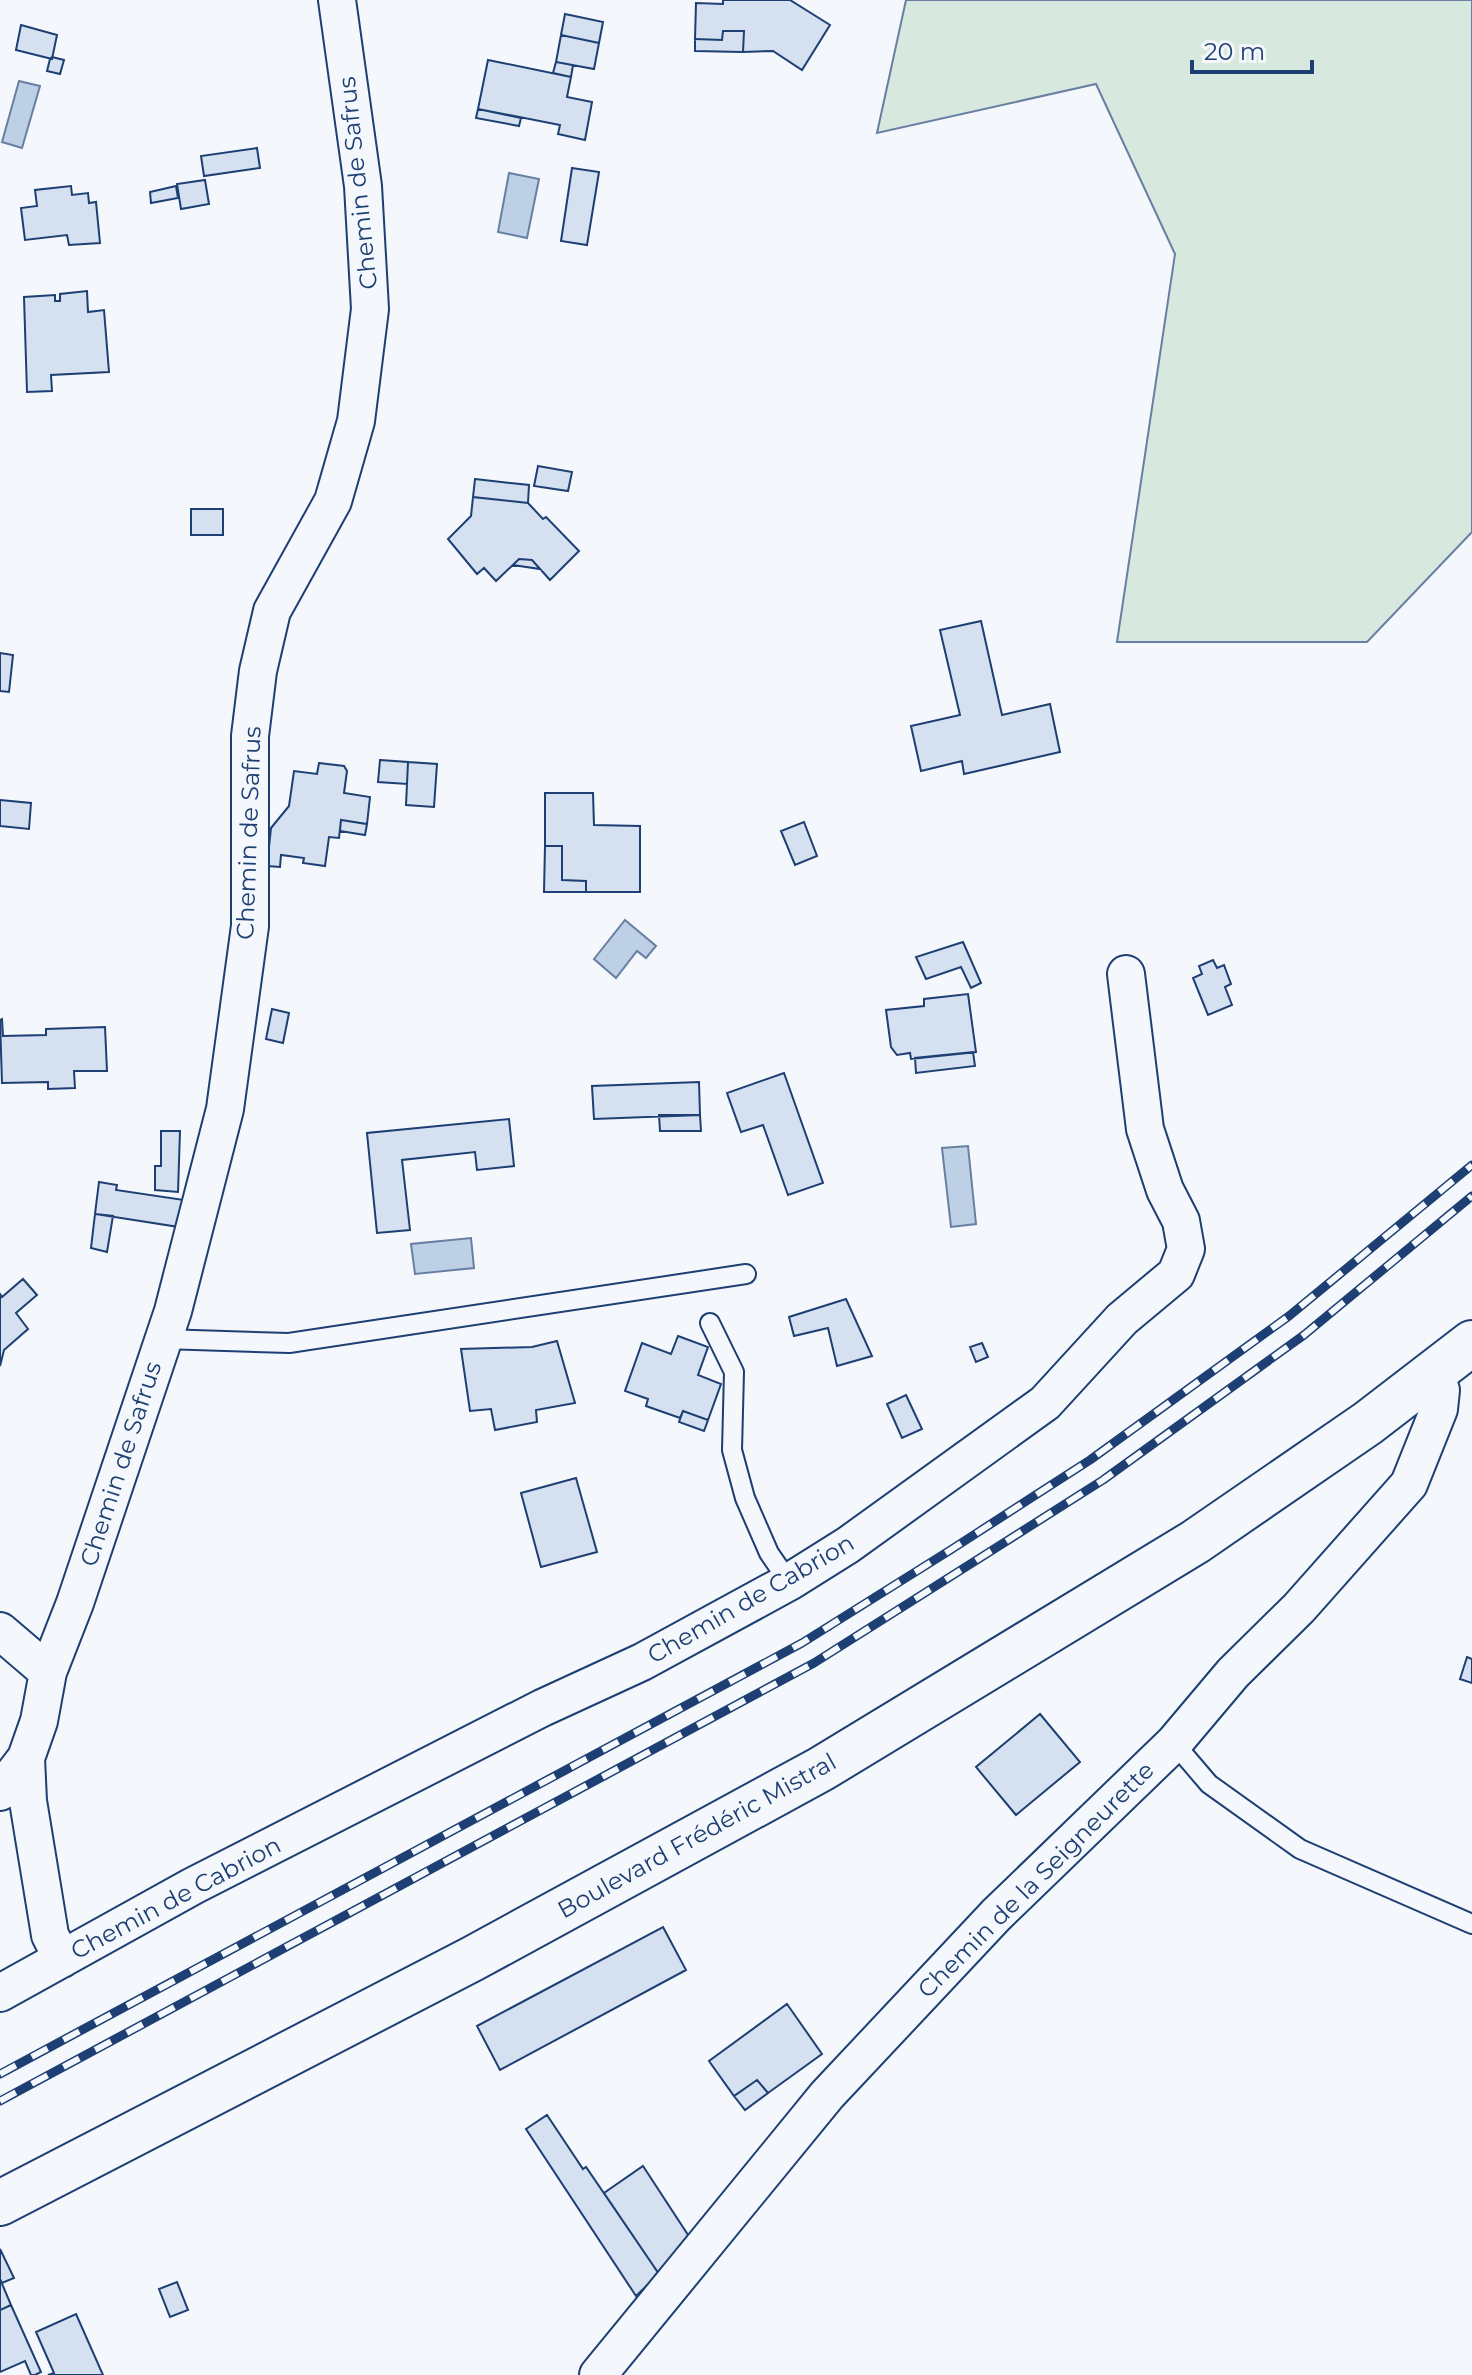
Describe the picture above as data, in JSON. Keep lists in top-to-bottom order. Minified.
{"streets":{"main road":["Boulevard Frédéric Mistral"],"street":["Chemin de Safrus","Chemin de Cabrion","Chemin de la Seigneurette"]},"crossings":[["Boulevard Frédéric Mistral","Chemin de la Seigneurette"]],"scale_bar":"20 m"}
